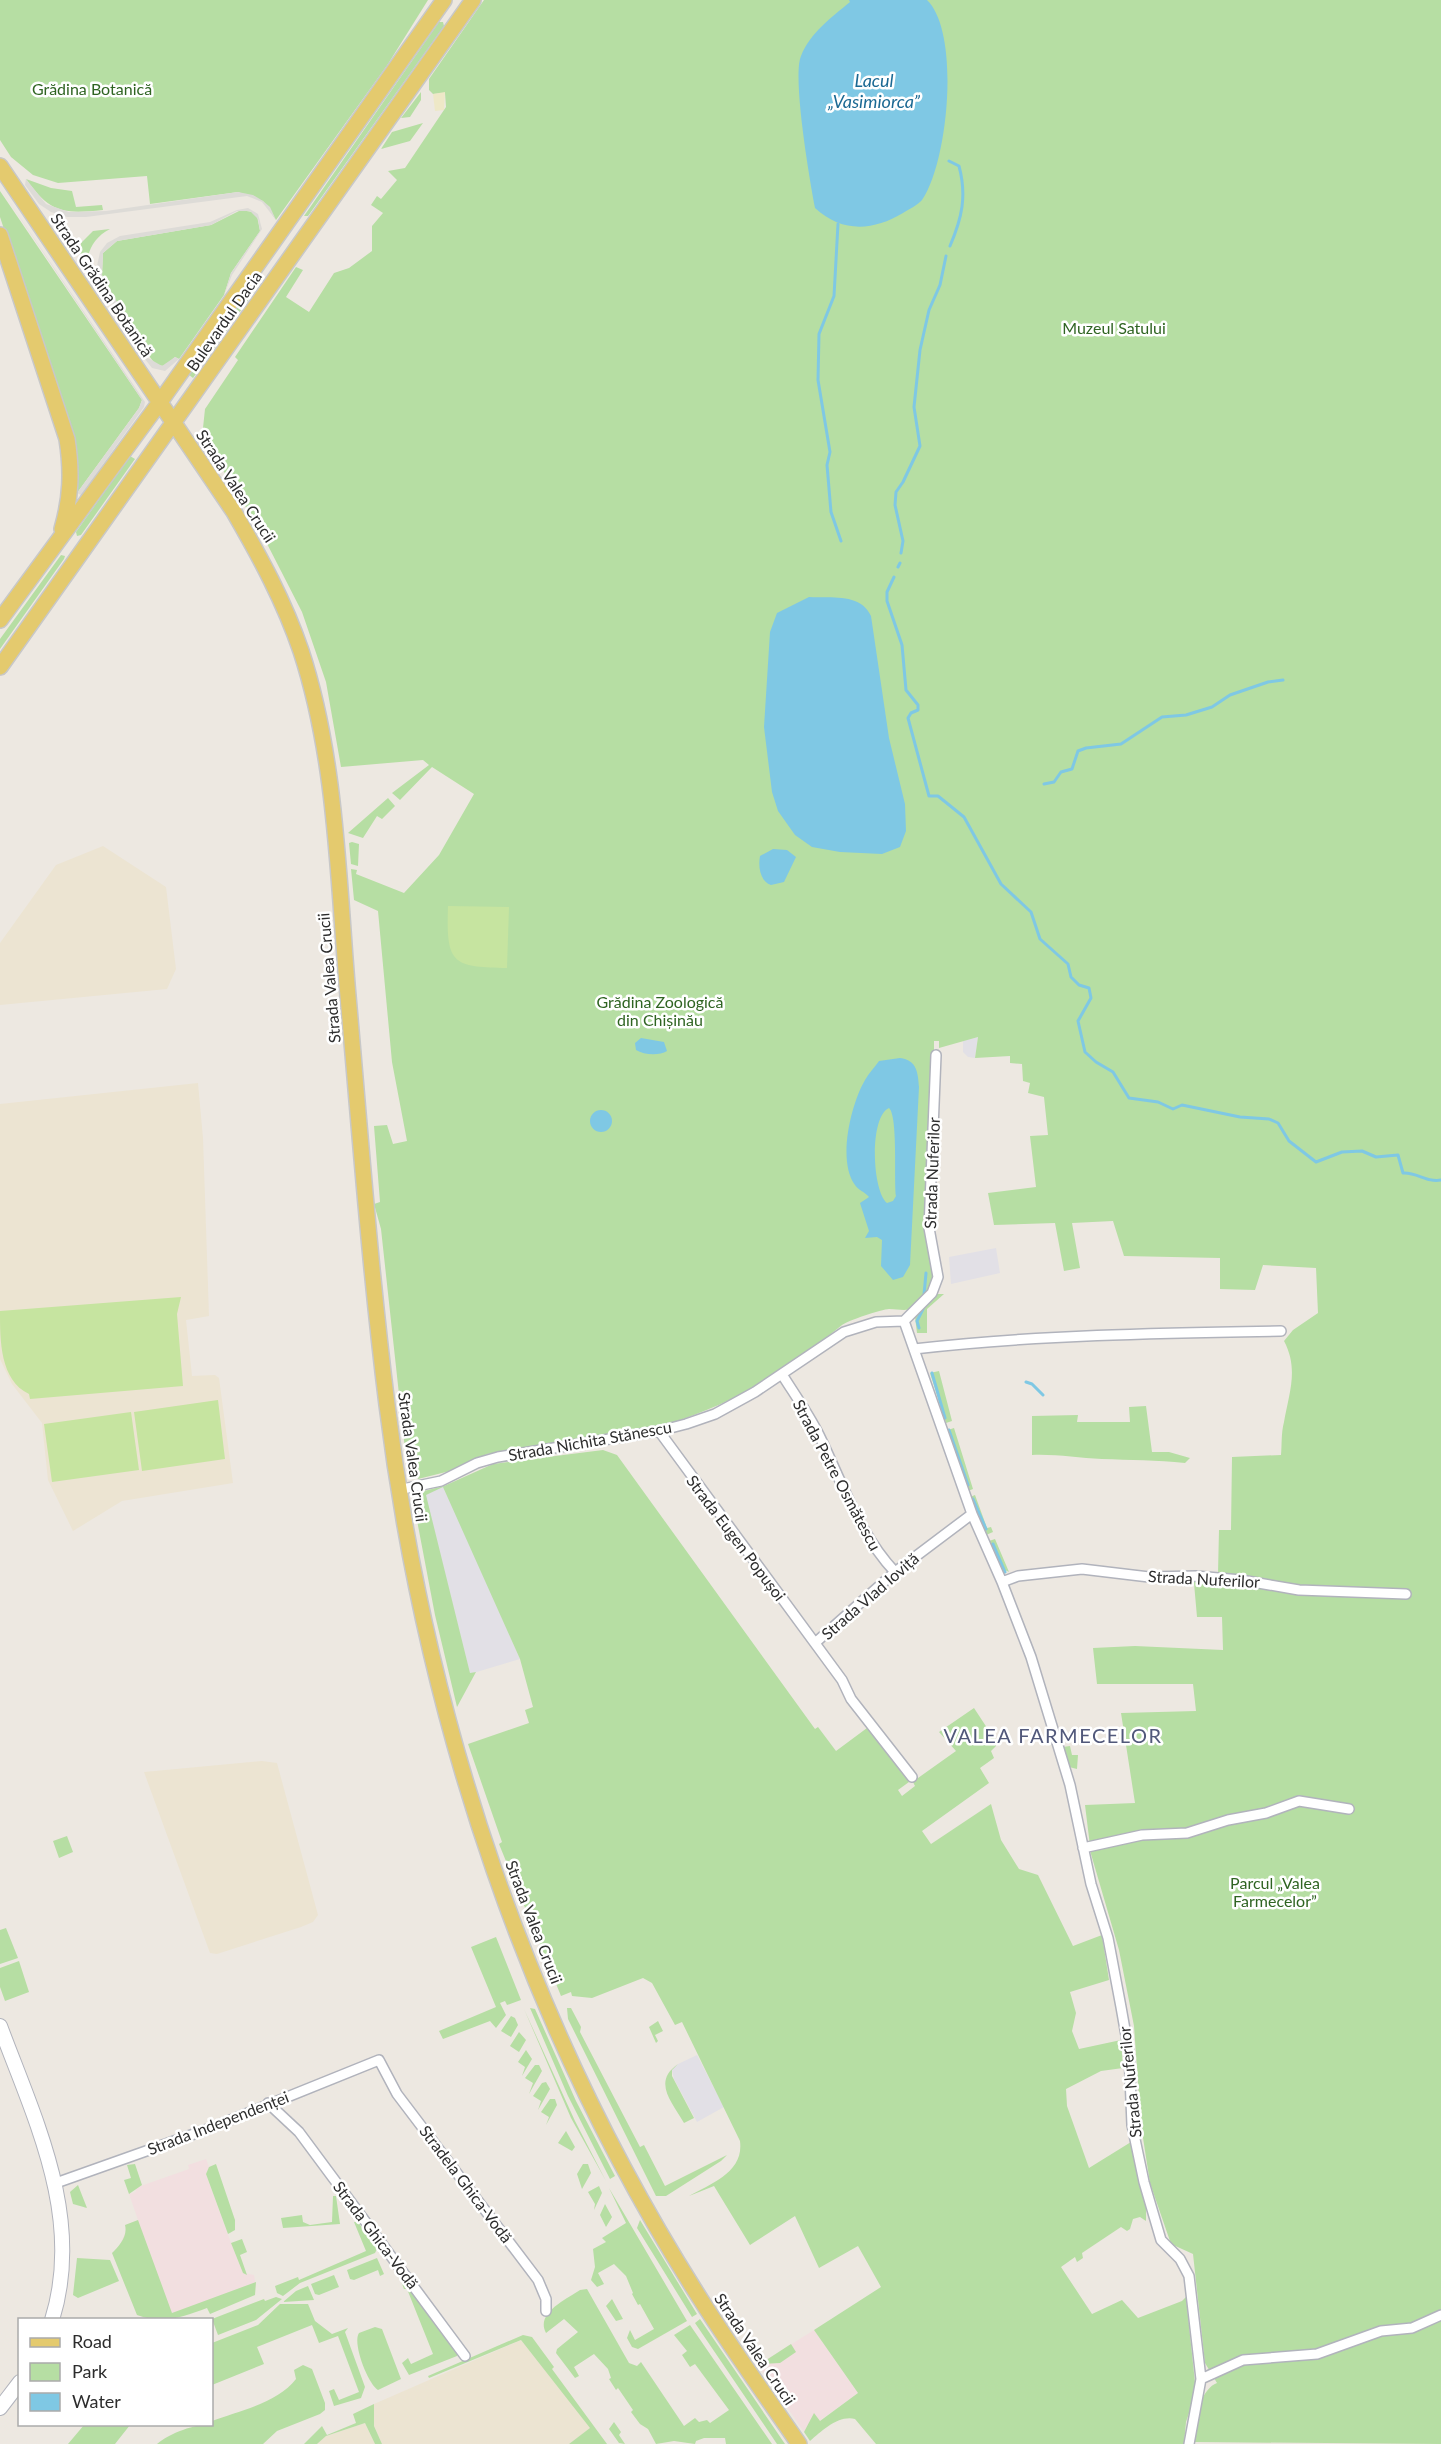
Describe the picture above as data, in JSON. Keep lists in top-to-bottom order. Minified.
{"streets":{"main road":["Strada Grădina Botanică","Bulevardul Dacia","Strada Valea Crucii"],"street":["Strada Nuferilor","Strada Nichita Stănescu","Strada Petre Osmătescu","Strada Eugen Popușoi","Strada Vlad Ioviță","Strada Independenței","Stradela Ghica-Vodă","Strada Ghica-Vodă"]},"crossings":[["Strada Grădina Botanică","Bulevardul Dacia"],["Strada Grădina Botanică","Strada Valea Crucii"],["Bulevardul Dacia","Strada Valea Crucii"],["Strada Valea Crucii","Strada Nichita Stănescu"],["Strada Nuferilor","Strada Nichita Stănescu"],["Strada Nuferilor","Strada Vlad Ioviță"],["Strada Nichita Stănescu","Strada Petre Osmătescu"],["Strada Nichita Stănescu","Strada Eugen Popușoi"],["Strada Petre Osmătescu","Strada Vlad Ioviță"],["Strada Eugen Popușoi","Strada Vlad Ioviță"],["Strada Independenței","Stradela Ghica-Vodă"],["Strada Independenței","Strada Ghica-Vodă"]],"districts":["VALEA FARMECELOR"],"water":["Lacul „Vasimiorca”"],"parks":["Grădina Botanică","Muzeul Satului","Grădina Zoologică din Chișinău","Parcul „Valea Farmecelor”"],"legend":["Road","Park","Water"]}
